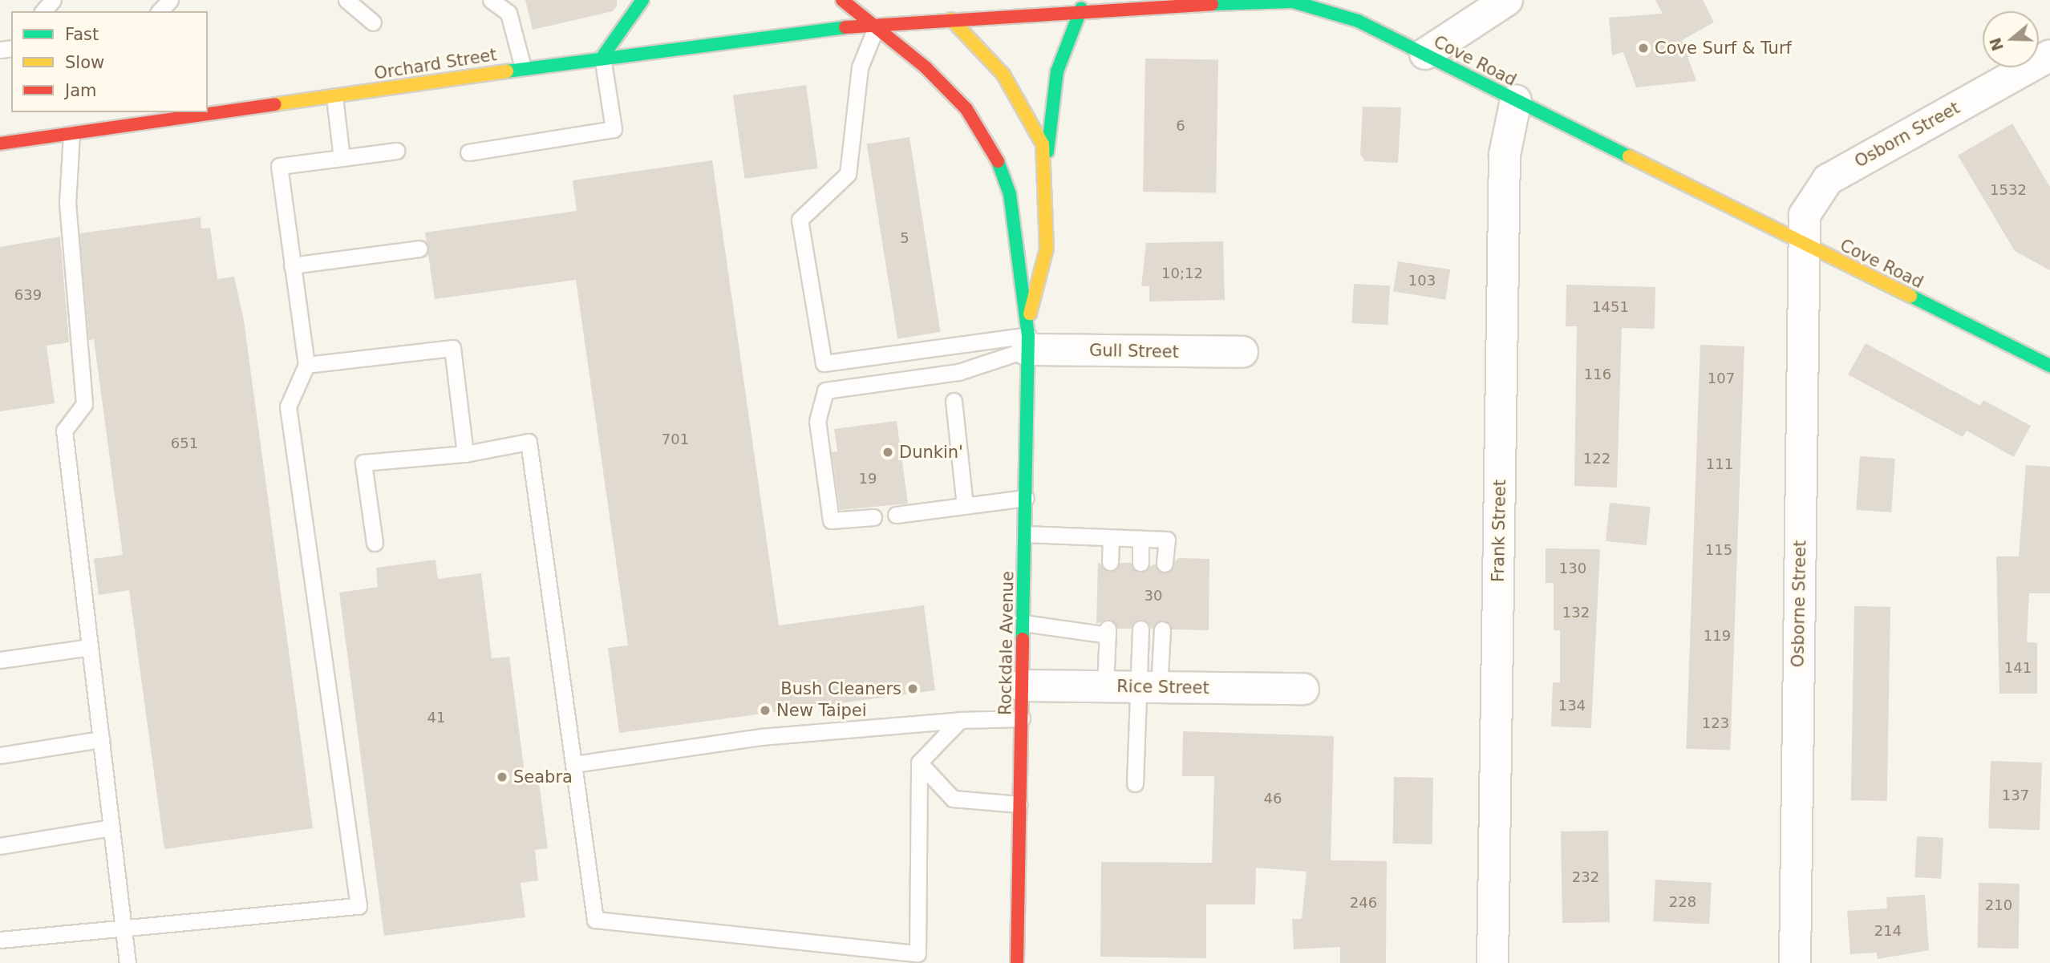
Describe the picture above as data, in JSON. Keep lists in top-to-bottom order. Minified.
{"streets":{"main road":["Cove Road","Orchard Street","Rockdale Avenue"],"street":["Osborn Street","Gull Street","Frank Street","Osborne Street","Rice Street"]},"crossings":[["Cove Road","Orchard Street"],["Cove Road","Osborn Street"],["Cove Road","Frank Street"],["Cove Road","Osborne Street"],["Cove Road","Rockdale Avenue"],["Orchard Street","Rockdale Avenue"],["Osborn Street","Osborne Street"],["Gull Street","Rockdale Avenue"],["Rockdale Avenue","Rice Street"]],"places":["Cove Surf & Turf","Dunkin'","Bush Cleaners","New Taipei","Seabra"],"house_numbers":["6","1532","5","10;12","103","639","1451","116","107","701","651","122","111","19","115","130","30","132","119","141","134","41","123","137","46","232","228","246","210","214"],"legend":["Fast","Slow","Jam"],"north":"left"}
